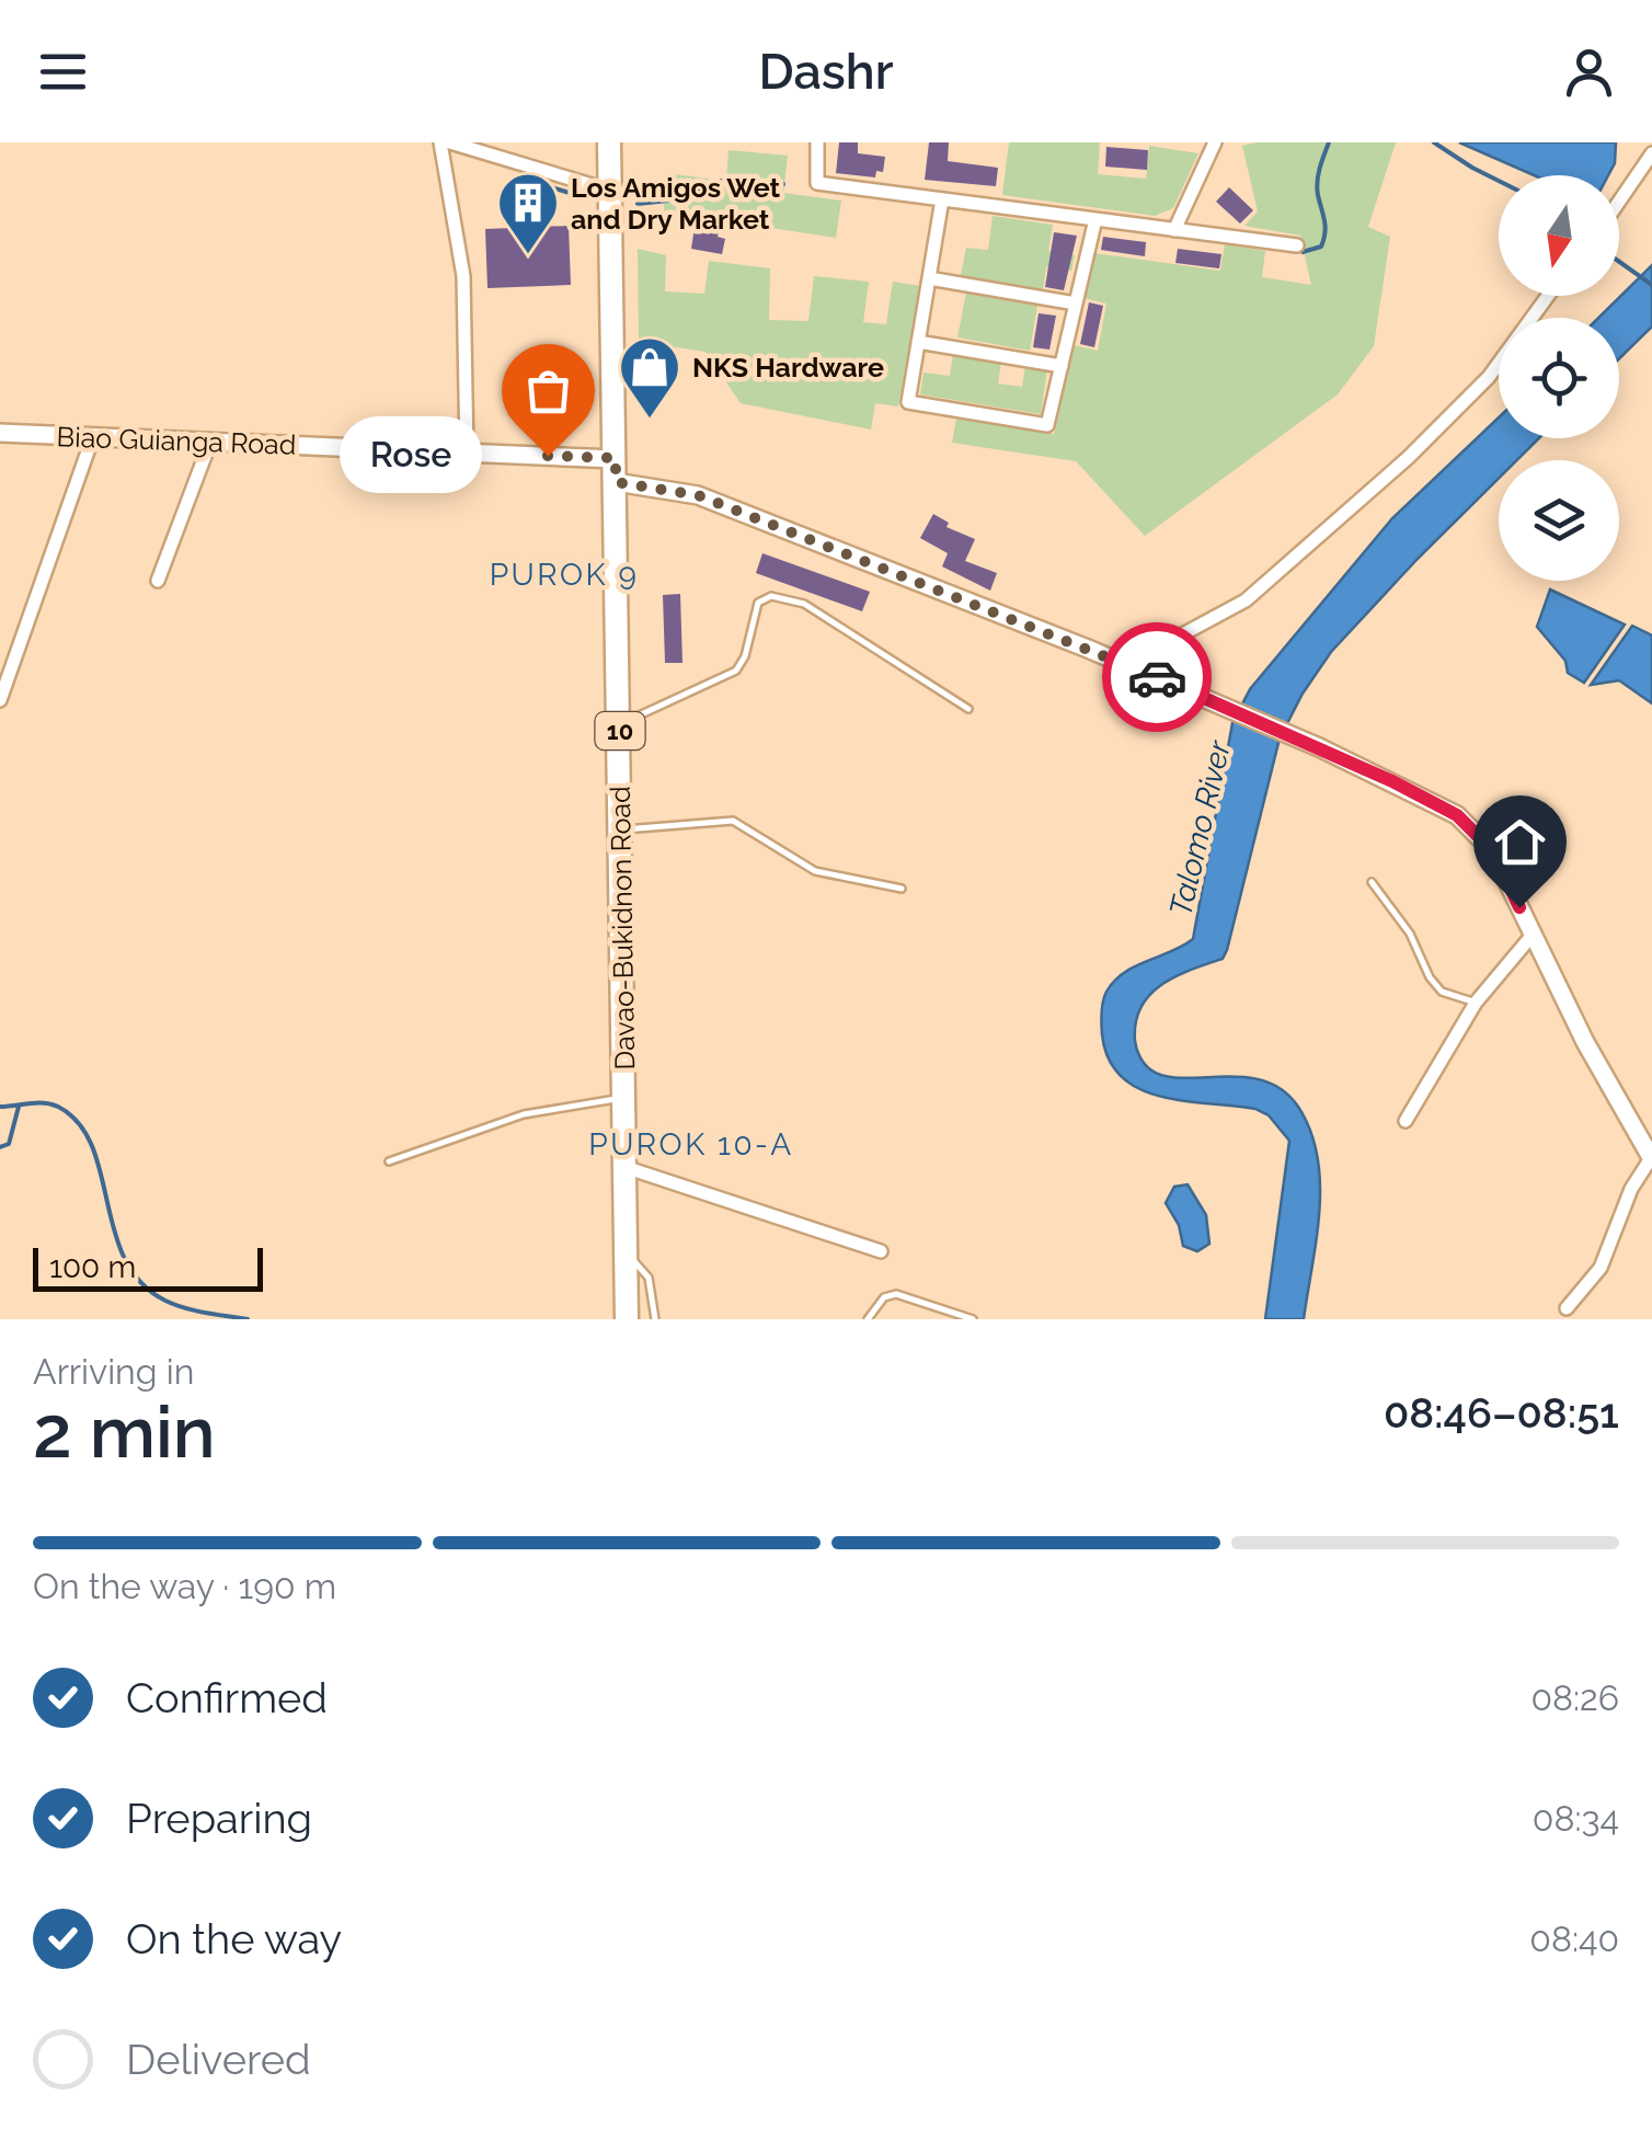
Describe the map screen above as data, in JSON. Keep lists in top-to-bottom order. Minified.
{"streets":{"highway":["10","Davao-Bukidnon Road"],"street":["Biao Guianga Road"]},"crossings":[["Biao Guianga Road","Davao-Bukidnon Road"]],"districts":["PUROK 9","PUROK 10-A"],"water":["Talomo River"],"places":{"building":["Los Amigos Wet and Dry Market"],"shop":["NKS Hardware"],"other":["Rose"]},"scale_bar":"100 m","north":"bottom","page":{"header":"Dashr","bubble":"Rose","scale":"100 m","heading":["2 min","Arriving in","08:46–08:51"],"bar":"On the way · 190 m","list":[["Confirmed","08:26"],["Preparing","08:34"],["On the way","08:40"],"Delivered"]}}
